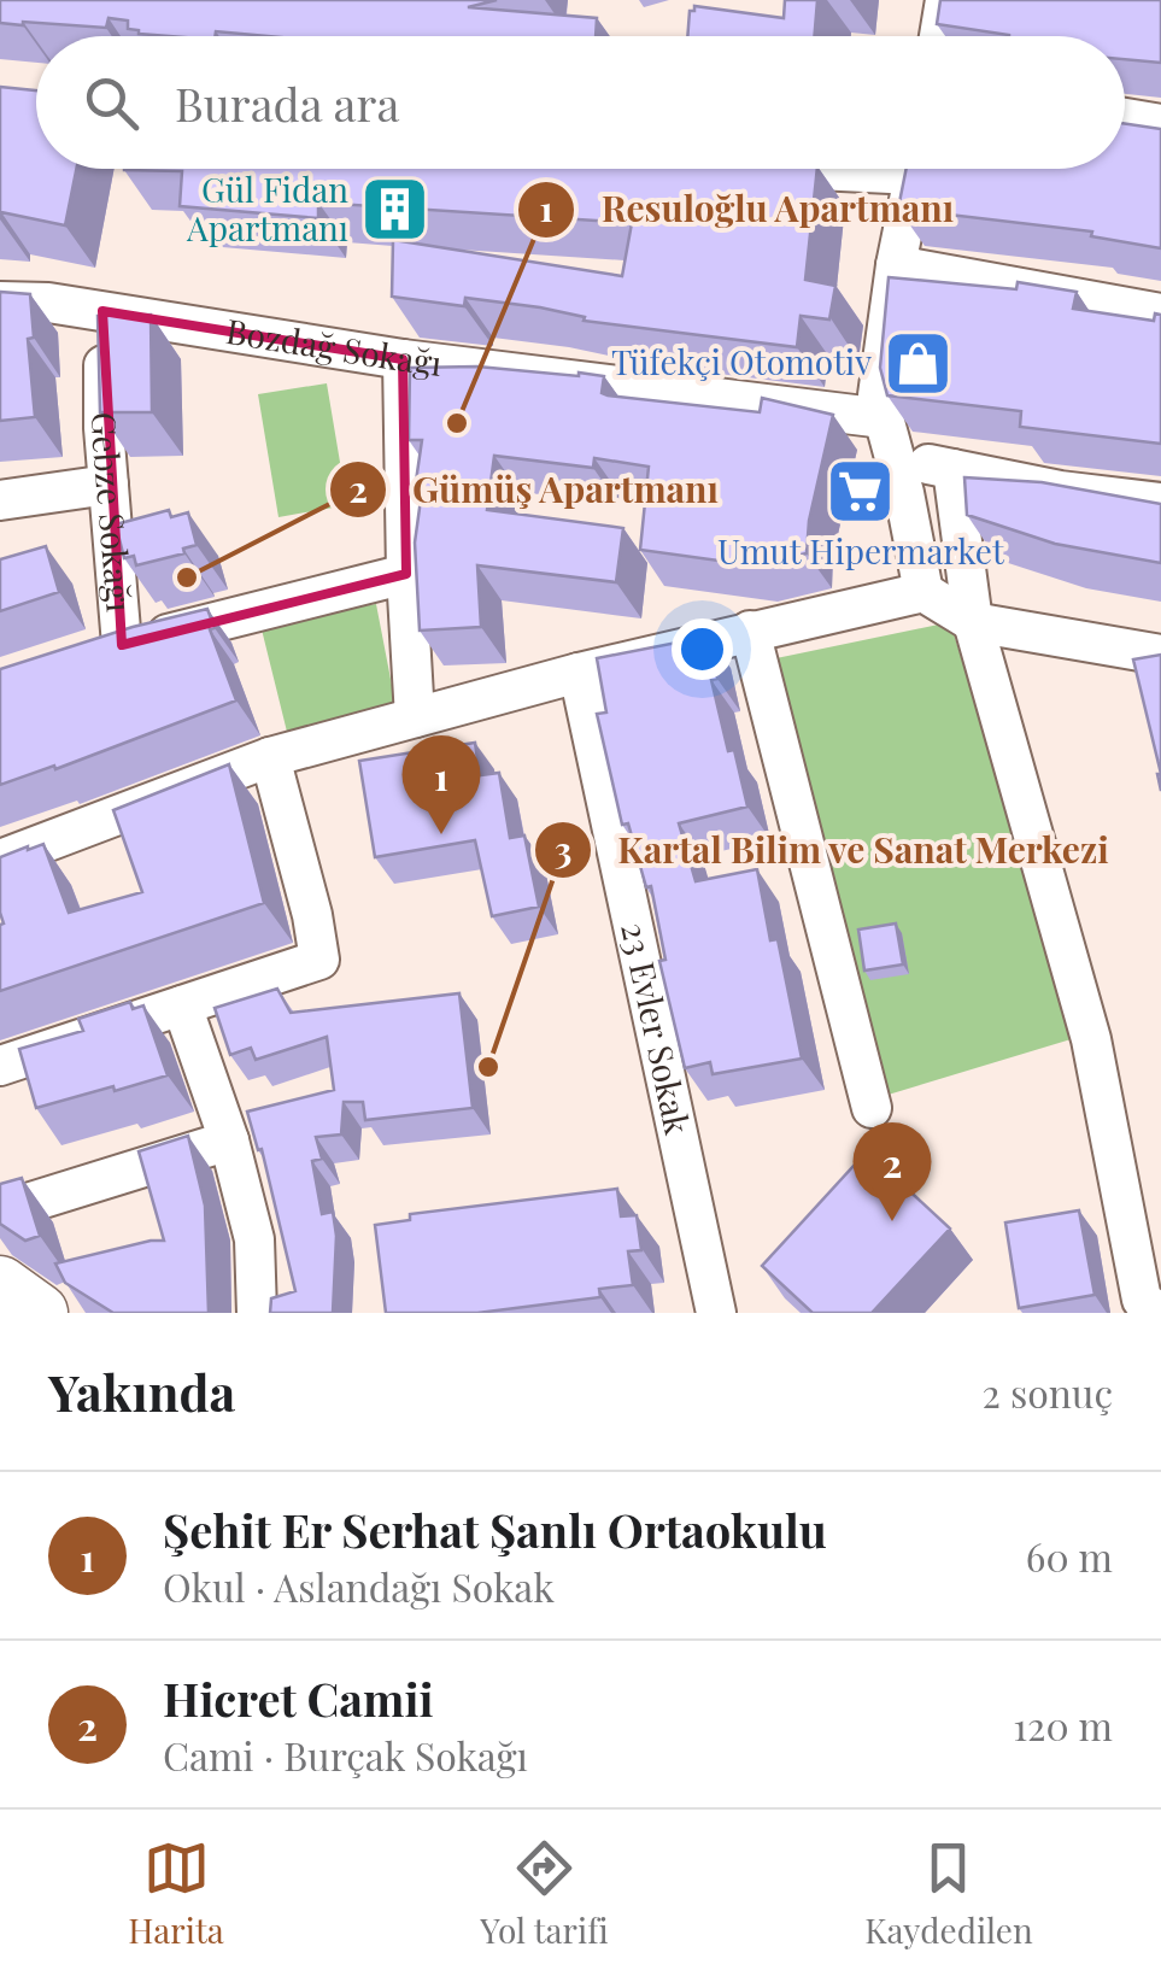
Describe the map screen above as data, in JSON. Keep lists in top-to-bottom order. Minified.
{"streets":{"street":["Bozdağ Sokağı","Gebze Sokağı","23 Evler Sokak"]},"crossings":[["Bozdağ Sokağı","Gebze Sokağı"]],"places":{"building":["Gül Fidan Apartmanı"],"shop":["Tüfekçi Otomotiv"],"other":["Resuloğlu Apartmanı","Gümüş Apartmanı","Kartal Bilim ve Sanat Merkezi"],"supermarket":["Umut Hipermarket"]},"page":{"search":"Burada ara","pins":["1","2"],"heading":["Yakında","2 sonuç"],"list":[{"mark":"1","name":"Şehit Er Serhat Şanlı Ortaokulu","note":"Okul · Aslandağı Sokak","value":"60 m"},{"mark":"2","name":"Hicret Camii","note":"Cami · Burçak Sokağı","value":"120 m"}],"nav":["Harita","Yol tarifi","Kaydedilen"]}}
